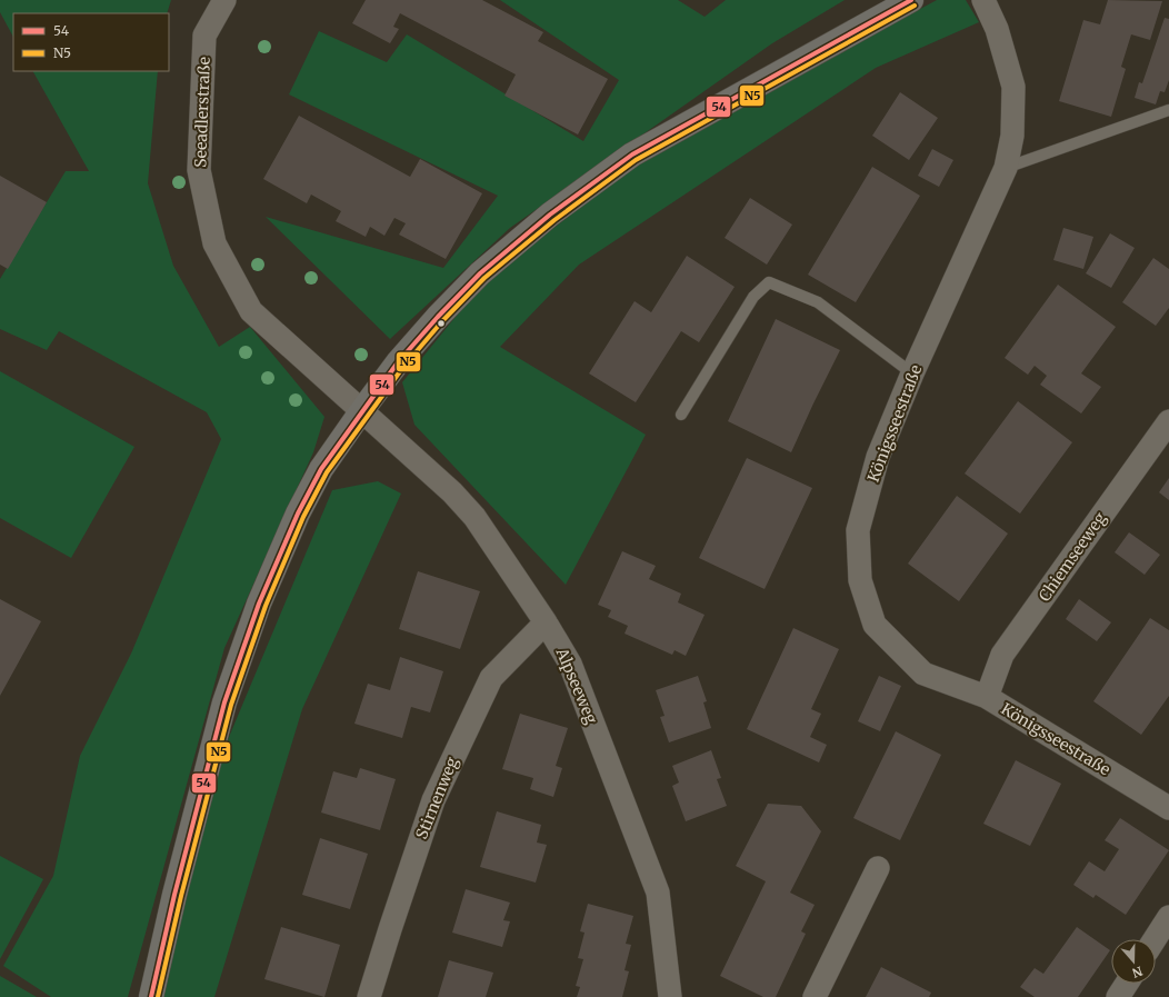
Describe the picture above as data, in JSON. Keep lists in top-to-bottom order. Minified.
{"streets":{"street":["Seeadlerstraße","Königsseestraße","Chiemseeweg","Alpseeweg","Stirnenweg"]},"crossings":[["Seeadlerstraße","Alpseeweg"],["Königsseestraße","Chiemseeweg"],["Alpseeweg","Stirnenweg"]],"lines":["transit line 54","transit line N5"],"legend":["54","N5"],"north":"bottom"}
